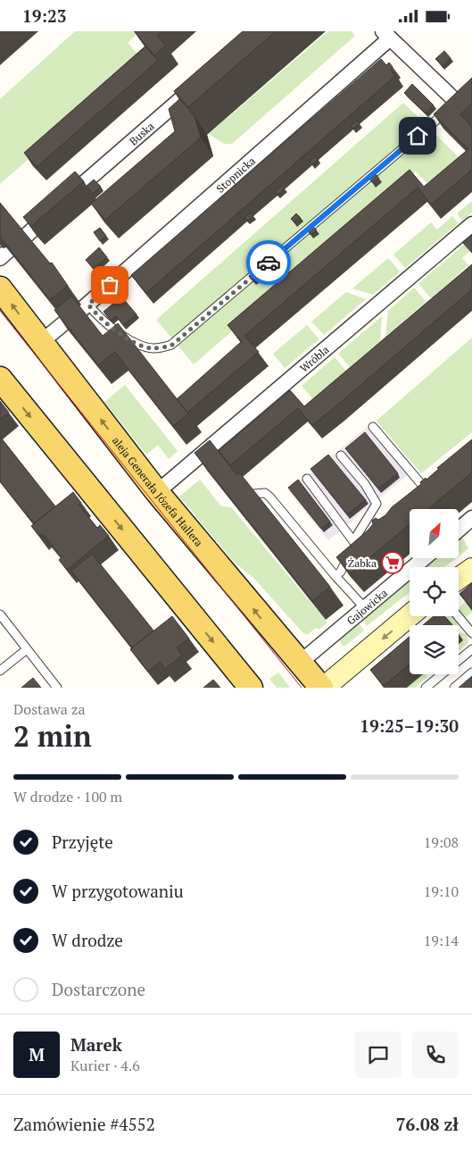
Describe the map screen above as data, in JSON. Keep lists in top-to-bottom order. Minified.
{"streets":{"main road":["aleja Generała Józefa Hallera"],"street":["Buska","Stopnicka","Wróbla","Gajowicka"]},"crossings":[["Wróbla","aleja Generała Józefa Hallera"],["aleja Generała Józefa Hallera","Gajowicka"]],"places":{"supermarket":["Żabka"]},"north":"top right","page":{"status":"19:23","heading":["2 min","Dostawa za","19:25–19:30"],"panel":["Marek","Kurier · 4.6","Zamówienie #4552","76.08 zł"],"bar":"W drodze · 100 m","list":[["Przyjęte","19:08"],["W przygotowaniu","19:10"],["W drodze","19:14"],"Dostarczone"],"round":"M"}}
